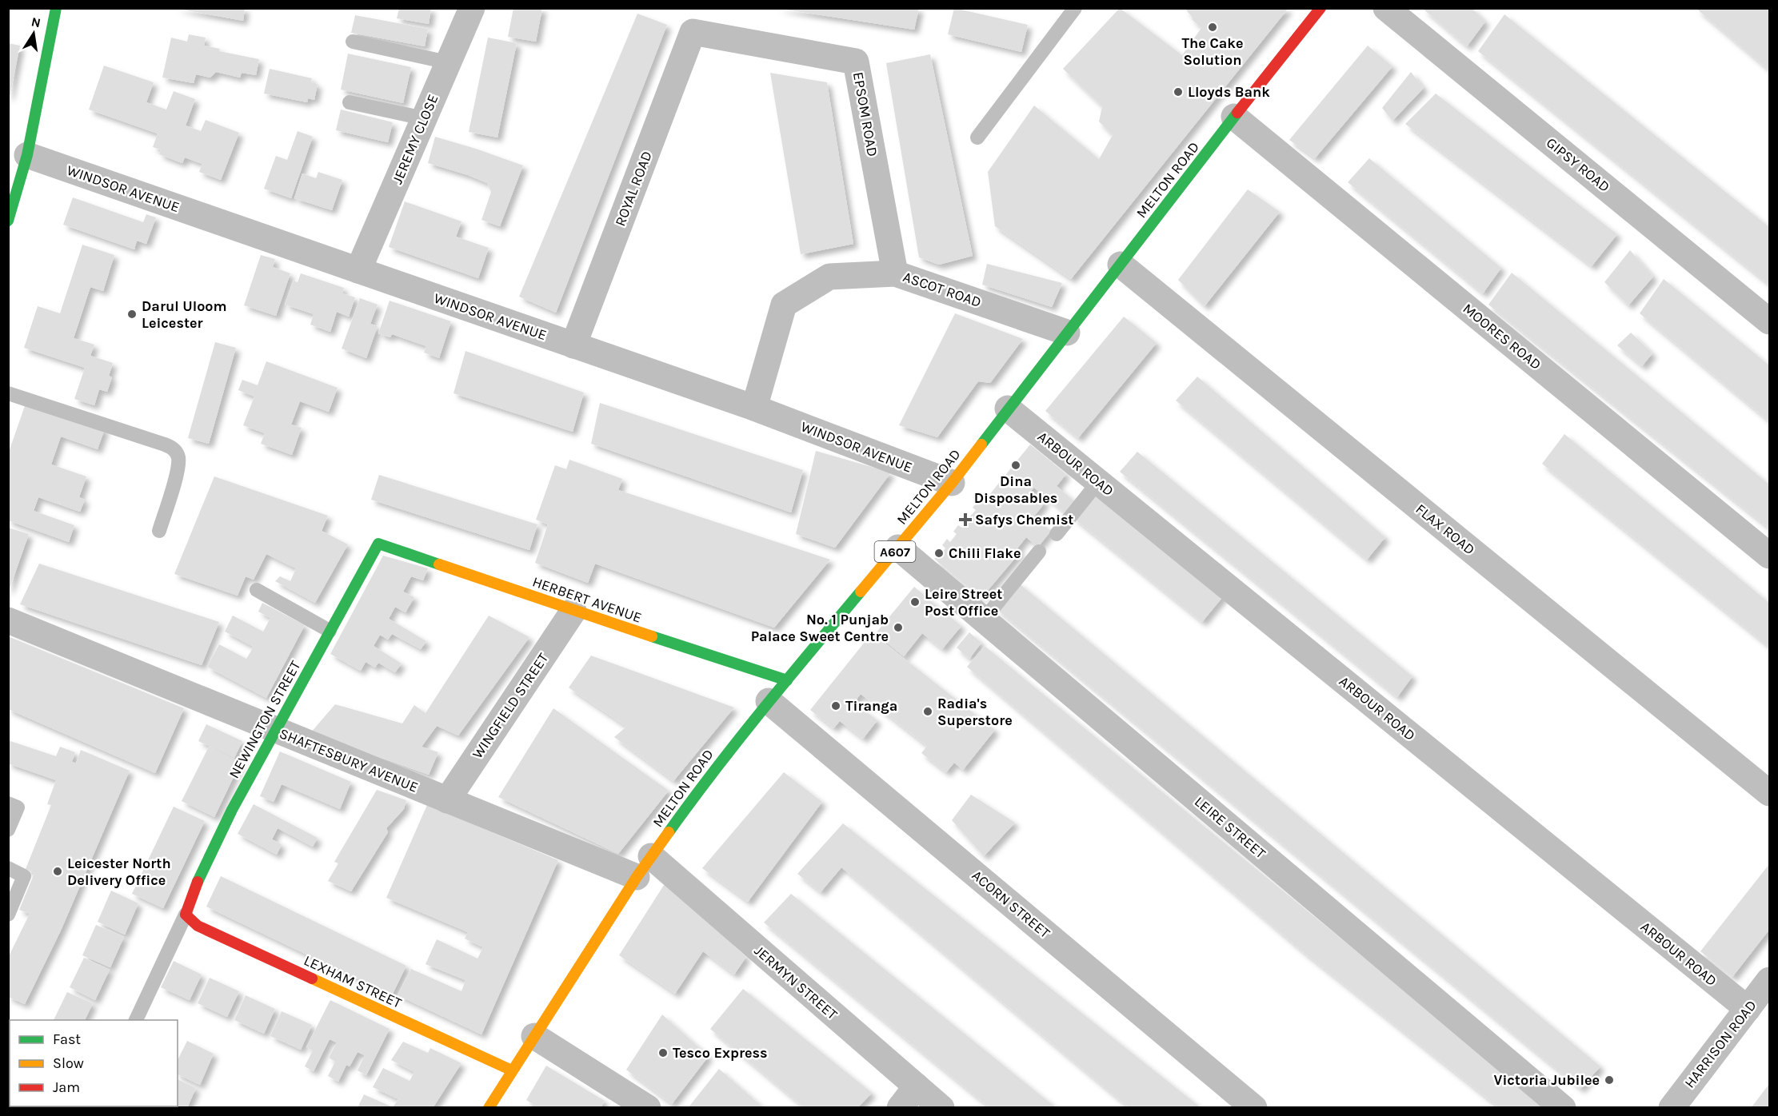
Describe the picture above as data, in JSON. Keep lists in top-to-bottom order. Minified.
{"streets":{"street":["EPSOM ROAD","JEREMY CLOSE","GIPSY ROAD","MELTON ROAD","WINDSOR AVENUE","ROYAL ROAD","ASCOT ROAD","MOORES ROAD","ARBOUR ROAD","FLAX ROAD","A607","HERBERT AVENUE","WINGFIELD STREET","NEWINGTON STREET","SHAFTESBURY AVENUE","LEIRE STREET","ACORN STREET","LEXHAM STREET","JERMYN STREET","HARRISON ROAD"]},"crossings":[["EPSOM ROAD","ROYAL ROAD"],["EPSOM ROAD","ASCOT ROAD"],["JEREMY CLOSE","WINDSOR AVENUE"],["MELTON ROAD","WINDSOR AVENUE"],["MELTON ROAD","ASCOT ROAD"],["MELTON ROAD","MOORES ROAD"],["MELTON ROAD","ARBOUR ROAD"],["MELTON ROAD","FLAX ROAD"],["MELTON ROAD","HERBERT AVENUE"],["MELTON ROAD","SHAFTESBURY AVENUE"],["MELTON ROAD","LEIRE STREET"],["MELTON ROAD","ACORN STREET"],["MELTON ROAD","LEXHAM STREET"],["MELTON ROAD","JERMYN STREET"],["WINDSOR AVENUE","ROYAL ROAD"],["WINDSOR AVENUE","ASCOT ROAD"],["ARBOUR ROAD","HARRISON ROAD"],["HERBERT AVENUE","WINGFIELD STREET"],["HERBERT AVENUE","NEWINGTON STREET"],["WINGFIELD STREET","SHAFTESBURY AVENUE"],["NEWINGTON STREET","SHAFTESBURY AVENUE"],["NEWINGTON STREET","LEXHAM STREET"],["SHAFTESBURY AVENUE","JERMYN STREET"]],"places":{"other":["The Cake Solution","Lloyds Bank","Darul Uloom Leicester","Dina Disposables","Chili Flake","Leire Street Post Office","No. 1 Punjab Palace Sweet Centre","Tiranga","Radia's Superstore","Leicester North Delivery Office","Tesco Express","Victoria Jubilee"],"health":["Safys Chemist"]},"legend":["Fast","Slow","Jam"],"north":"top"}
